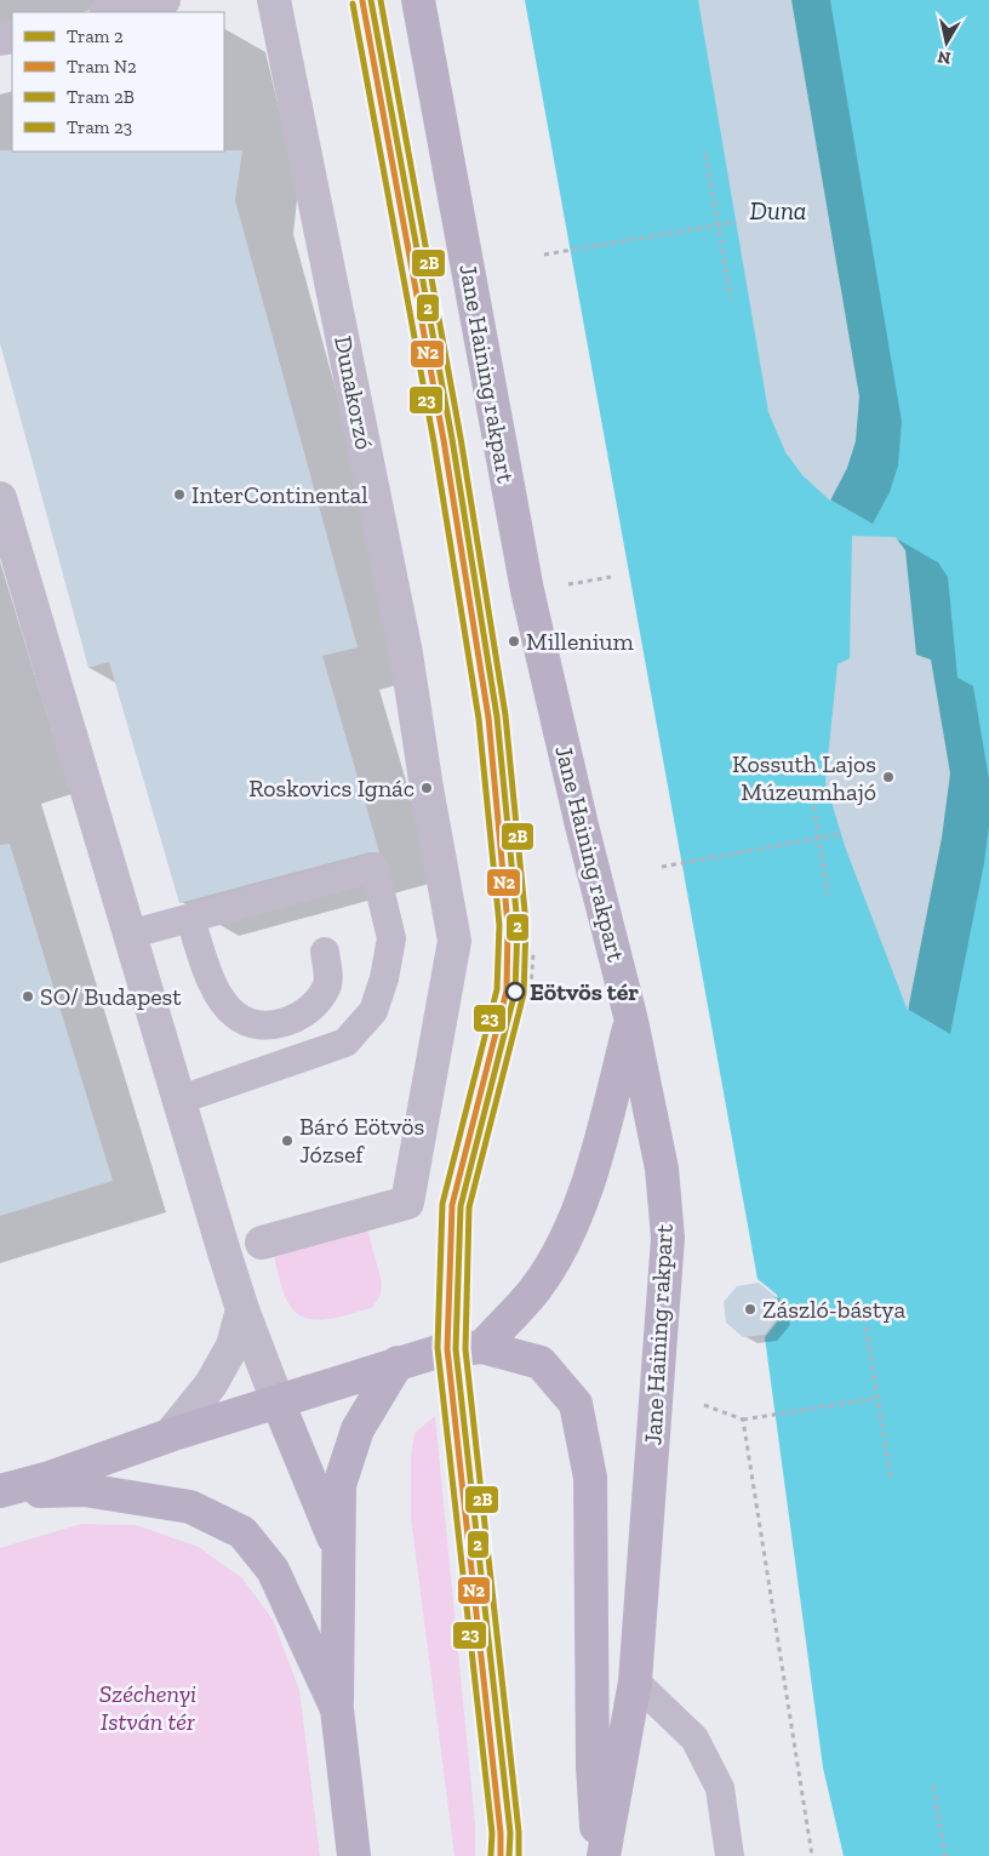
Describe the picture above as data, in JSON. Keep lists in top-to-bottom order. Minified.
{"streets":{"main road":["Jane Haining rakpart"],"street":["Dunakorzó"]},"water":["Duna"],"parks":["Széchenyi István tér"],"places":["InterContinental","Millenium","Kossuth Lajos Múzeumhajó","Roskovics Ignác","Eötvös tér","SO/ Budapest","Báró Eötvös József","Zászló-bástya"],"lines":["tram line 2","tram line 2B","tram line N2","tram line 23"],"legend":["Tram 2","Tram N2","Tram 2B","Tram 23"],"north":"bottom"}
